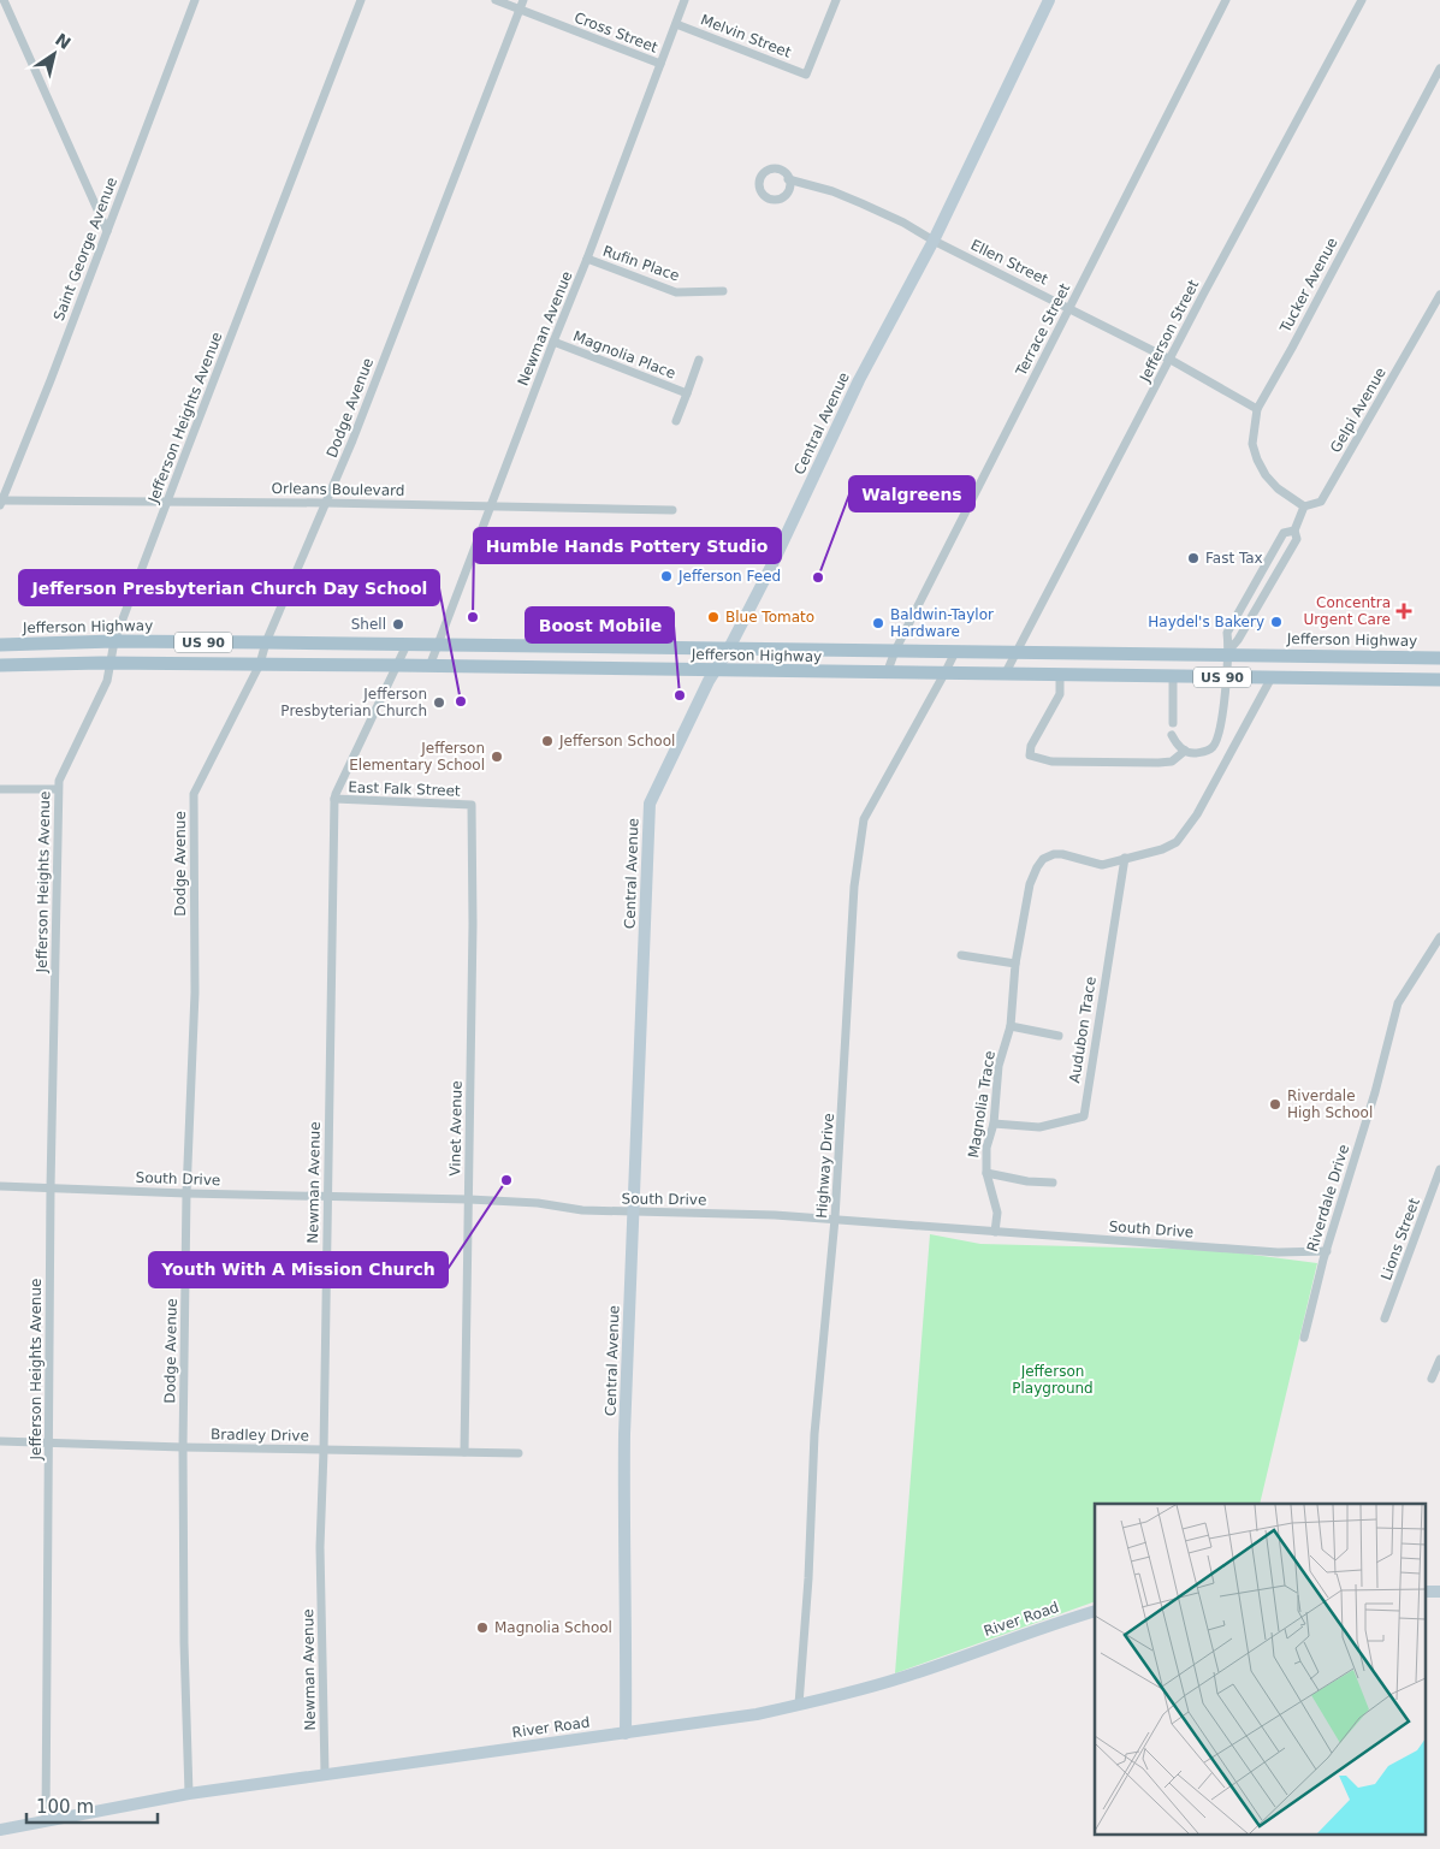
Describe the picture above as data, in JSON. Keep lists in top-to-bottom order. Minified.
{"streets":{"main road":["Central Avenue","Jefferson Highway","US 90","River Road"],"street":["Cross Street","Melvin Street","Saint George Avenue","Ellen Street","Rufin Place","Tucker Avenue","Newman Avenue","Terrace Street","Jefferson Street","Magnolia Place","Dodge Avenue","Gelpi Avenue","Jefferson Heights Avenue","Orleans Boulevard","East Falk Street","Audubon Trace","Magnolia Trace","Vinet Avenue","Highway Drive","South Drive","Riverdale Drive","Lions Street","Bradley Drive"]},"crossings":[["Cross Street","Newman Avenue"],["Cross Street","Dodge Avenue"],["Melvin Street","Newman Avenue"],["Saint George Avenue","Orleans Boulevard"],["Ellen Street","Tucker Avenue"],["Ellen Street","Terrace Street"],["Ellen Street","Jefferson Street"],["Ellen Street","Central Avenue"],["Rufin Place","Newman Avenue"],["Tucker Avenue","Gelpi Avenue"],["Newman Avenue","Magnolia Place"],["Newman Avenue","Orleans Boulevard"],["Newman Avenue","Jefferson Highway"],["Newman Avenue","East Falk Street"],["Newman Avenue","South Drive"],["Newman Avenue","Bradley Drive"],["Newman Avenue","River Road"],["Terrace Street","Jefferson Highway"],["Jefferson Street","Jefferson Highway"],["Dodge Avenue","Orleans Boulevard"],["Dodge Avenue","Jefferson Highway"],["Dodge Avenue","South Drive"],["Dodge Avenue","Bradley Drive"],["Dodge Avenue","River Road"],["Jefferson Heights Avenue","Orleans Boulevard"],["Jefferson Heights Avenue","Jefferson Highway"],["Jefferson Heights Avenue","South Drive"],["Jefferson Heights Avenue","Bradley Drive"],["Jefferson Heights Avenue","River Road"],["Central Avenue","Jefferson Highway"],["Central Avenue","South Drive"],["Central Avenue","River Road"],["Jefferson Highway","Highway Drive"],["East Falk Street","Vinet Avenue"],["Audubon Trace","Magnolia Trace"],["Magnolia Trace","South Drive"],["Vinet Avenue","South Drive"],["Vinet Avenue","Bradley Drive"],["Highway Drive","South Drive"],["Highway Drive","River Road"],["South Drive","Riverdale Drive"]],"parks":["Jefferson Playground"],"places":{"other":["Fast Tax","Jefferson Feed","Walgreens","Humble Hands Pottery Studio","Blue Tomato","Haydel's Bakery","Baldwin-Taylor Hardware","Shell","Boost Mobile","Jefferson Presbyterian Church Day School","Jefferson Presbyterian Church","Jefferson School","Jefferson Elementary School","Riverdale High School","Youth With A Mission Church","Magnolia School"],"health":["Concentra Urgent Care"]},"scale_bar":"100 m","north":"top right"}
